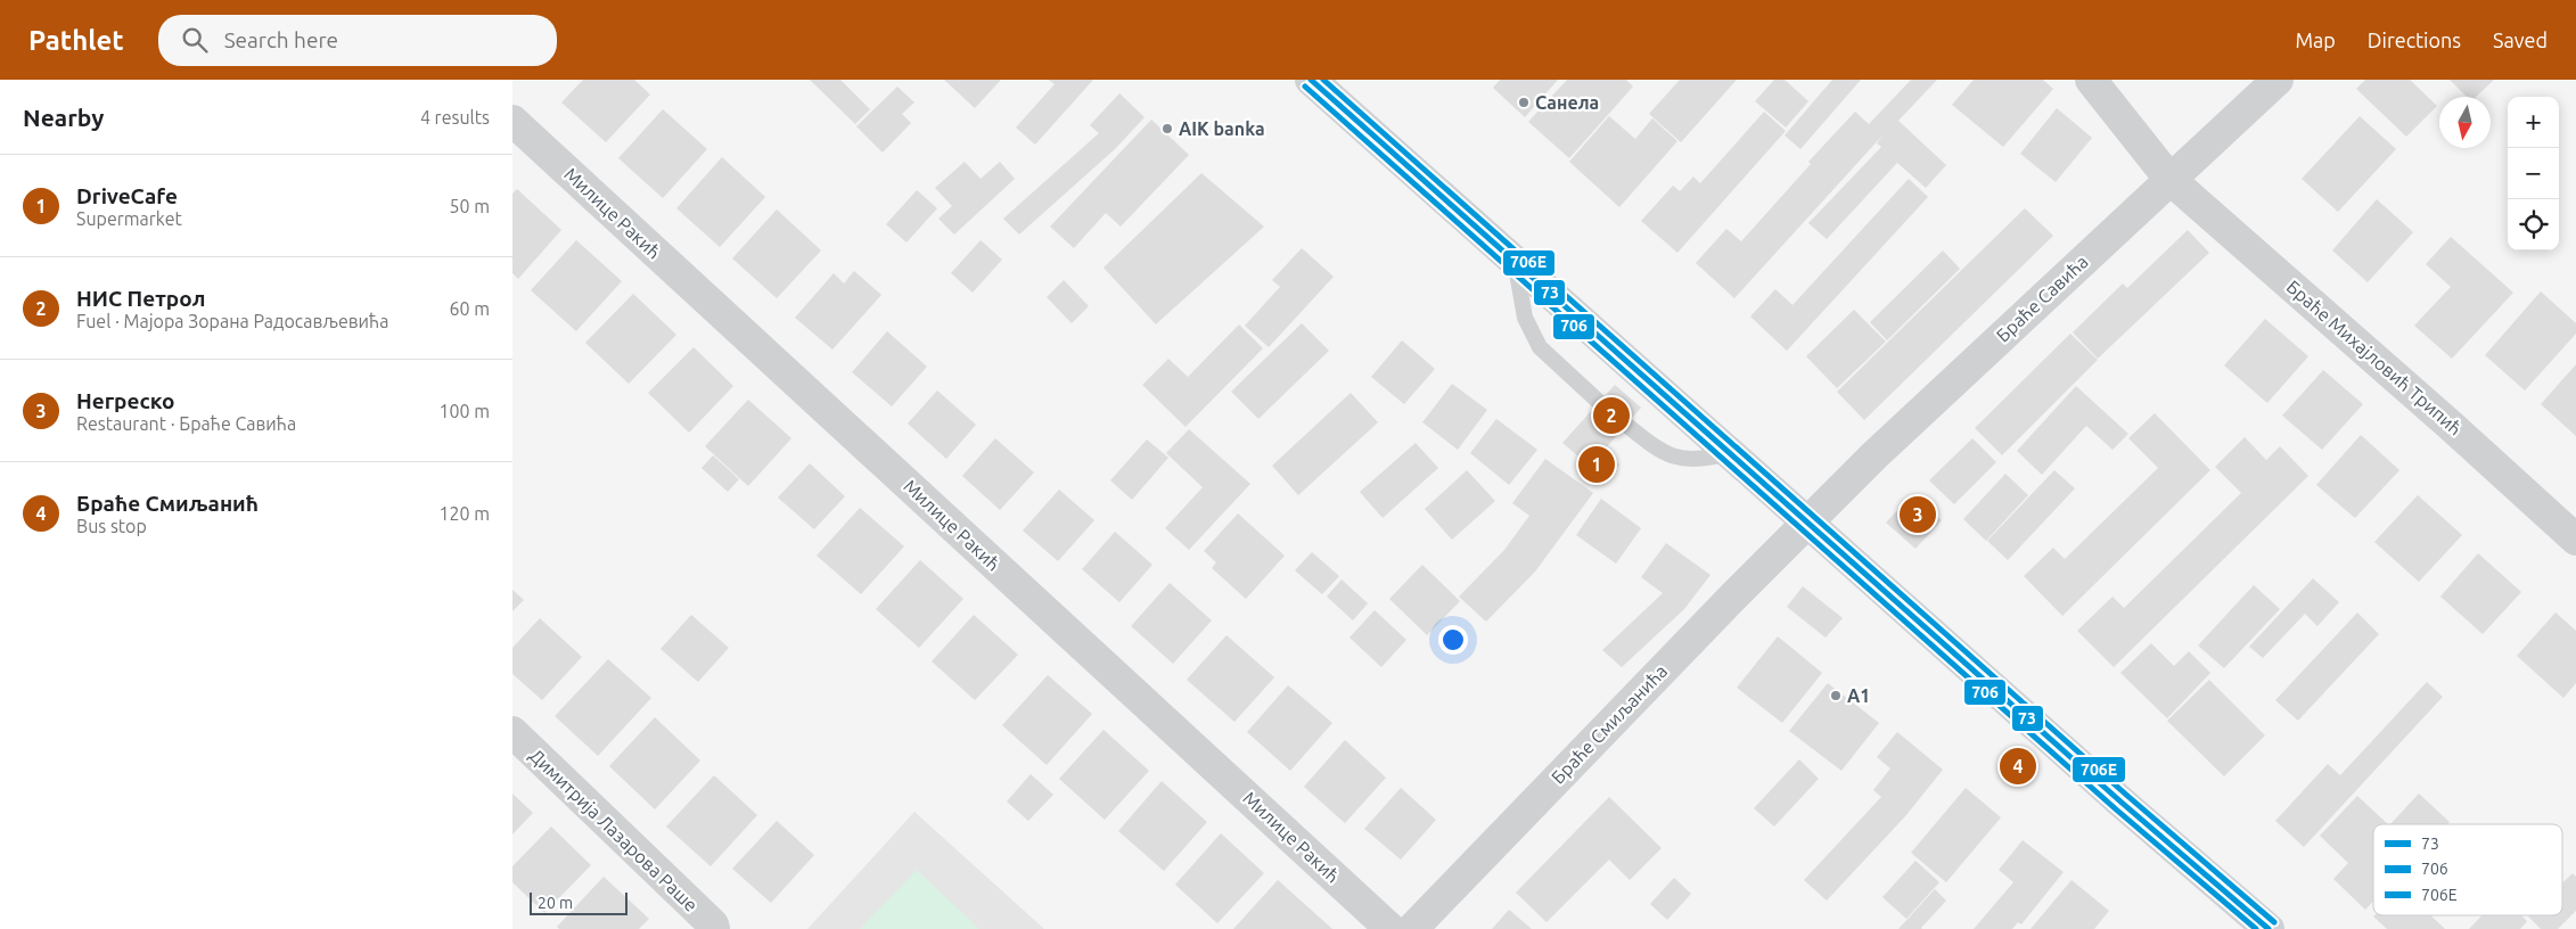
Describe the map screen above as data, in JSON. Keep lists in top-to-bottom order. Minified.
{"streets":{"street":["Милице Ракић","Браће Савића","Браће Михајловић Трипић","Браће Смиљанића","Димитрија Лазарова Раше"]},"crossings":[["Браће Савића","Браће Михајловић Трипић"],["Браће Савића","Браће Смиљанића"]],"places":["Санела","AIK banka","A1"],"lines":["transit line 73","transit line 706E","transit line 706"],"legend":["73","706","706E"],"scale_bar":"20 m","north":"bottom","page":{"header":"Pathlet","search":"Search here","nav":["Map","Directions","Saved"],"heading":["Nearby","4 results"],"map_buttons":["+","−"],"list":[{"mark":"1","name":"DriveCafe","note":"Supermarket","value":"50 m"},{"mark":"2","name":"НИС Петрол","note":"Fuel · Мајора Зорана Радосављевића","value":"60 m"},{"mark":"3","name":"Негреско","note":"Restaurant · Браће Савића","value":"100 m"},{"mark":"4","name":"Браће Смиљанић","note":"Bus stop","value":"120 m"}],"pins":["2","1","3","4"],"scale":"20 m"}}
